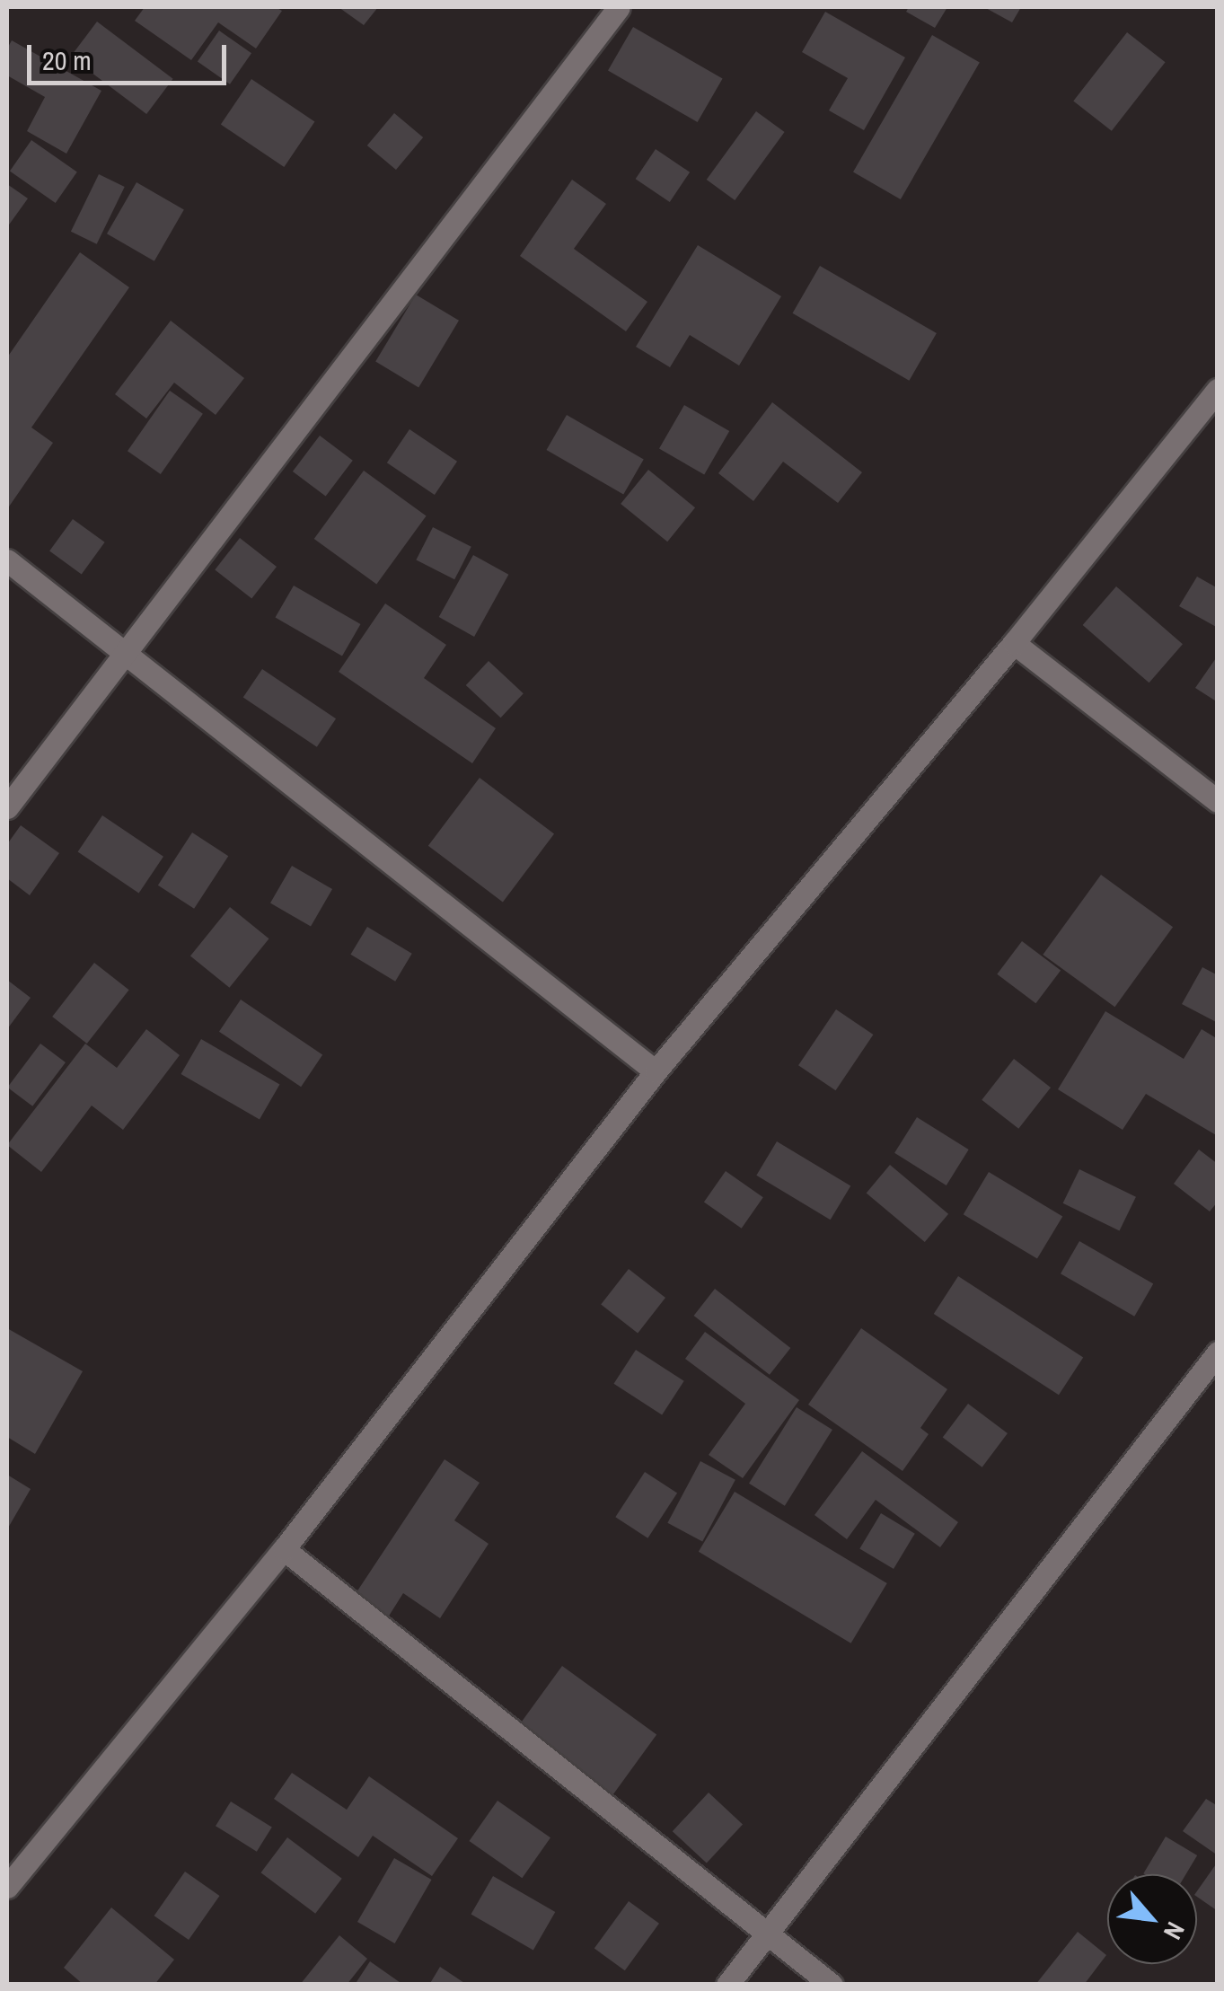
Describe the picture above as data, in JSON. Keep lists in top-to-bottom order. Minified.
{"scale_bar":"20 m","north":"bottom right"}
